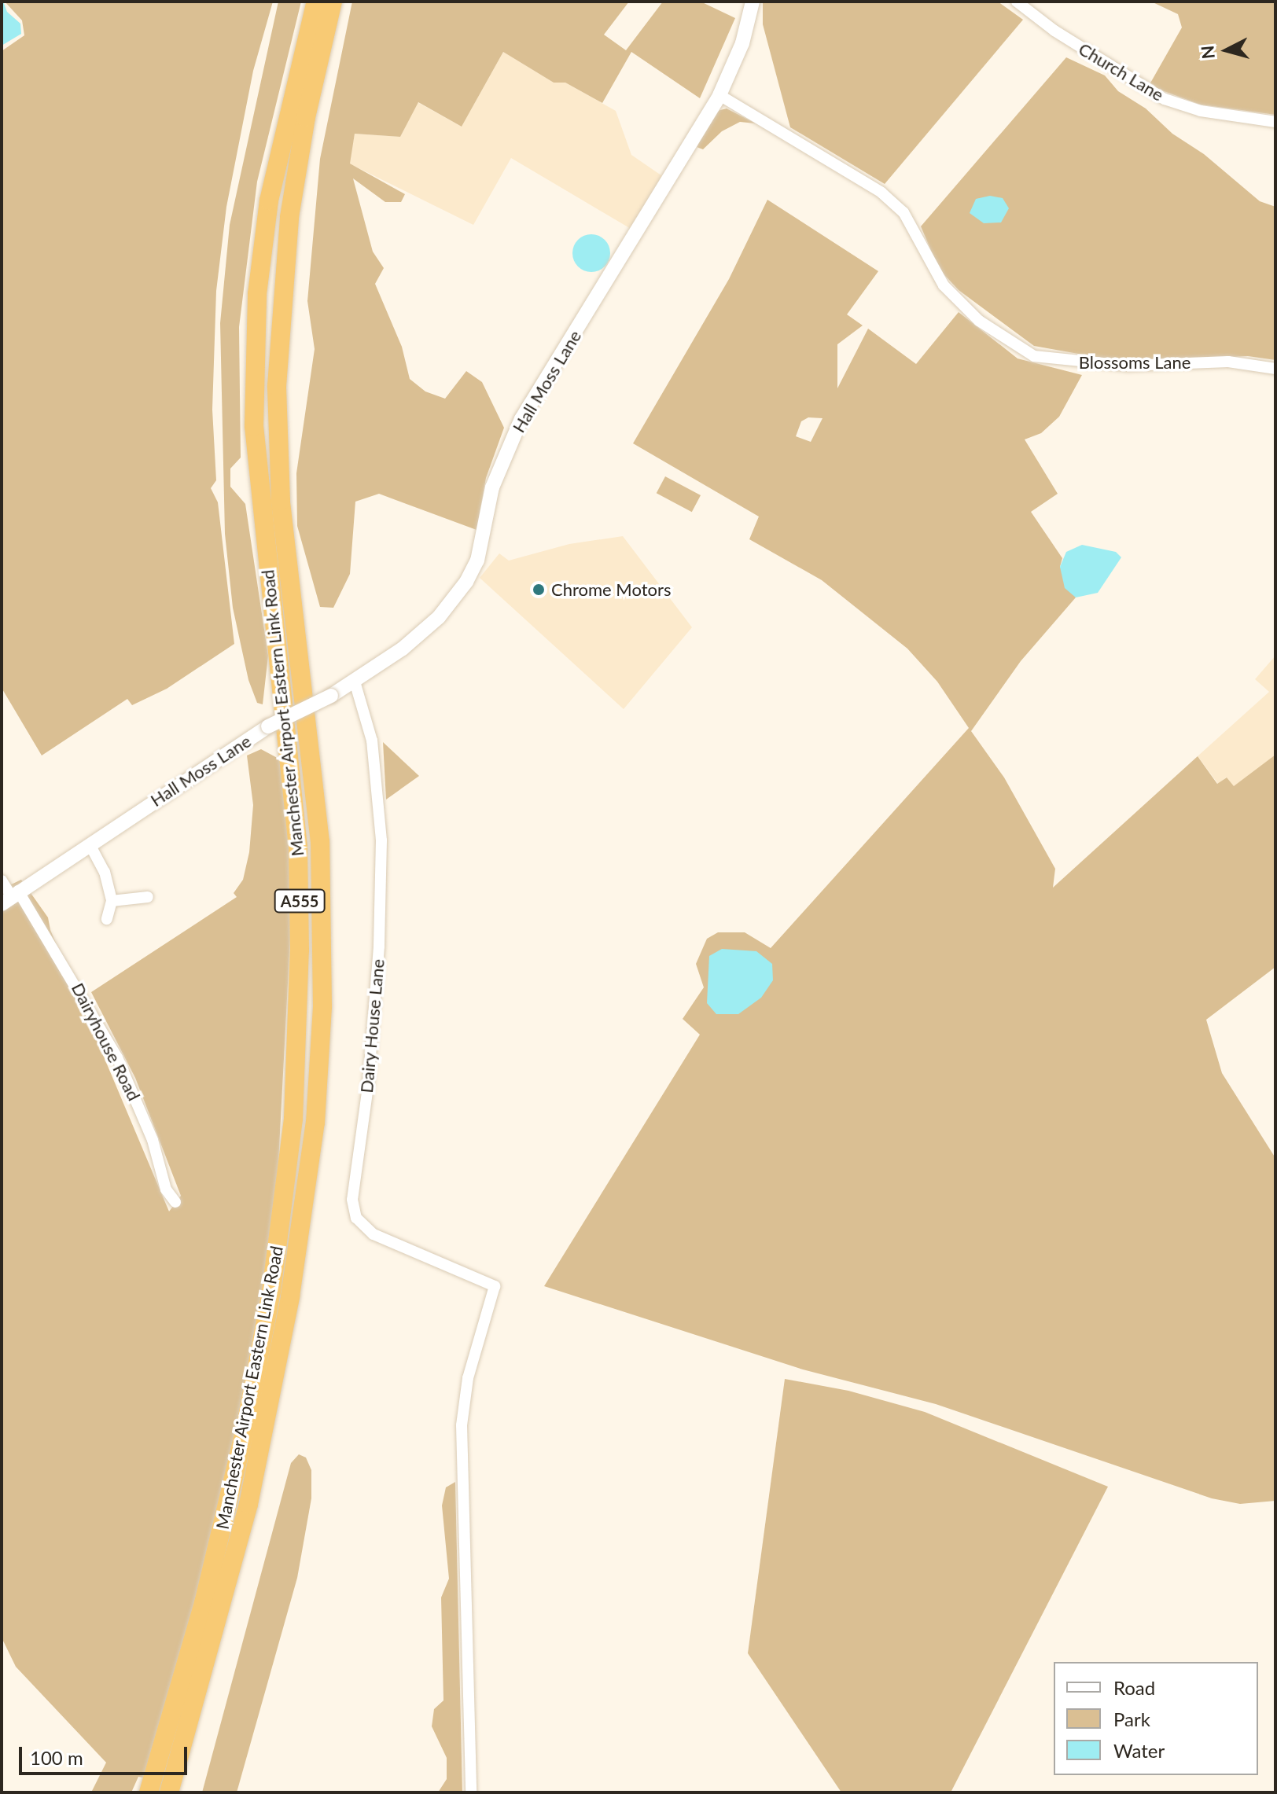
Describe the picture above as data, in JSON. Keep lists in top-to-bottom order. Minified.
{"streets":{"highway":["Manchester Airport Eastern Link Road","A555"],"street":["Church Lane","Blossoms Lane","Hall Moss Lane","Dairy House Lane","Dairyhouse Road"]},"crossings":[["Blossoms Lane","Hall Moss Lane"],["Hall Moss Lane","Dairy House Lane"],["Hall Moss Lane","Dairyhouse Road"]],"places":["Chrome Motors"],"legend":["Road","Park","Water"],"scale_bar":"100 m","north":"left"}
